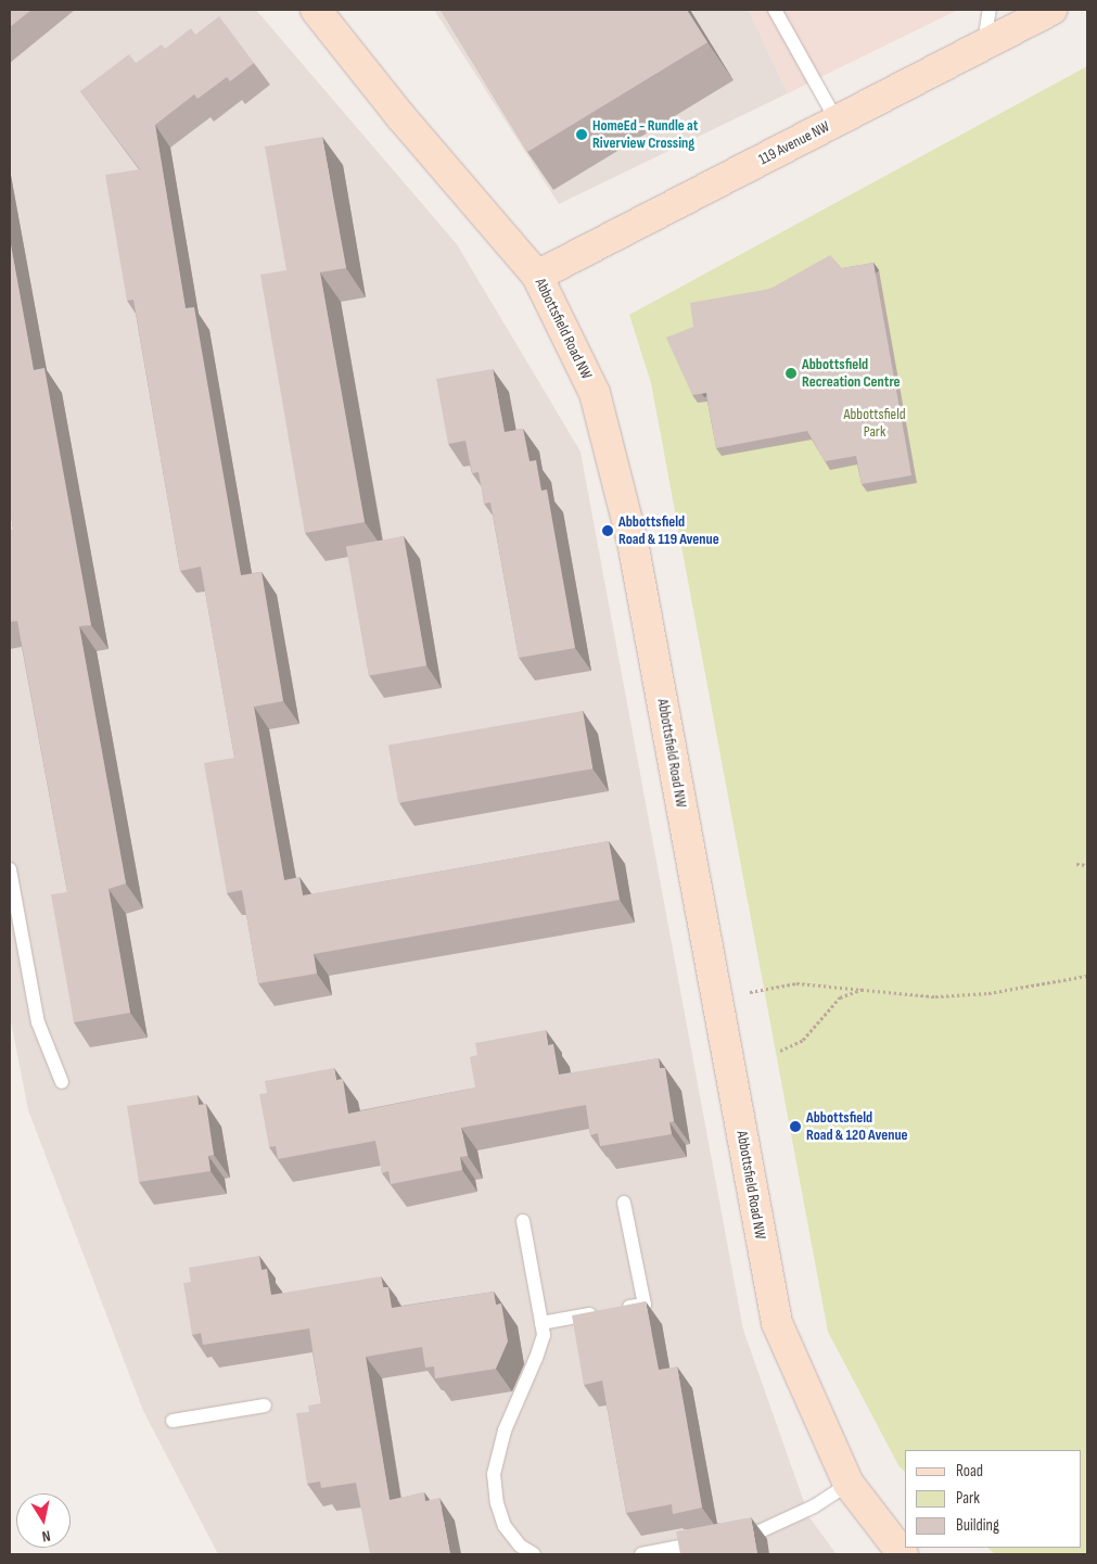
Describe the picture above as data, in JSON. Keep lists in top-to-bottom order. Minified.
{"streets":{"street":["119 Avenue NW","Abbottsfield Road NW"]},"crossings":[["119 Avenue NW","Abbottsfield Road NW"]],"parks":["Abbottsfield Park"],"places":["HomeEd - Rundle at Riverview Crossing","Abbottsfield Recreation Centre","Abbottsfield Road & 119 Avenue","Abbottsfield Road & 120 Avenue"],"legend":["Road","Park","Building"],"north":"bottom"}
